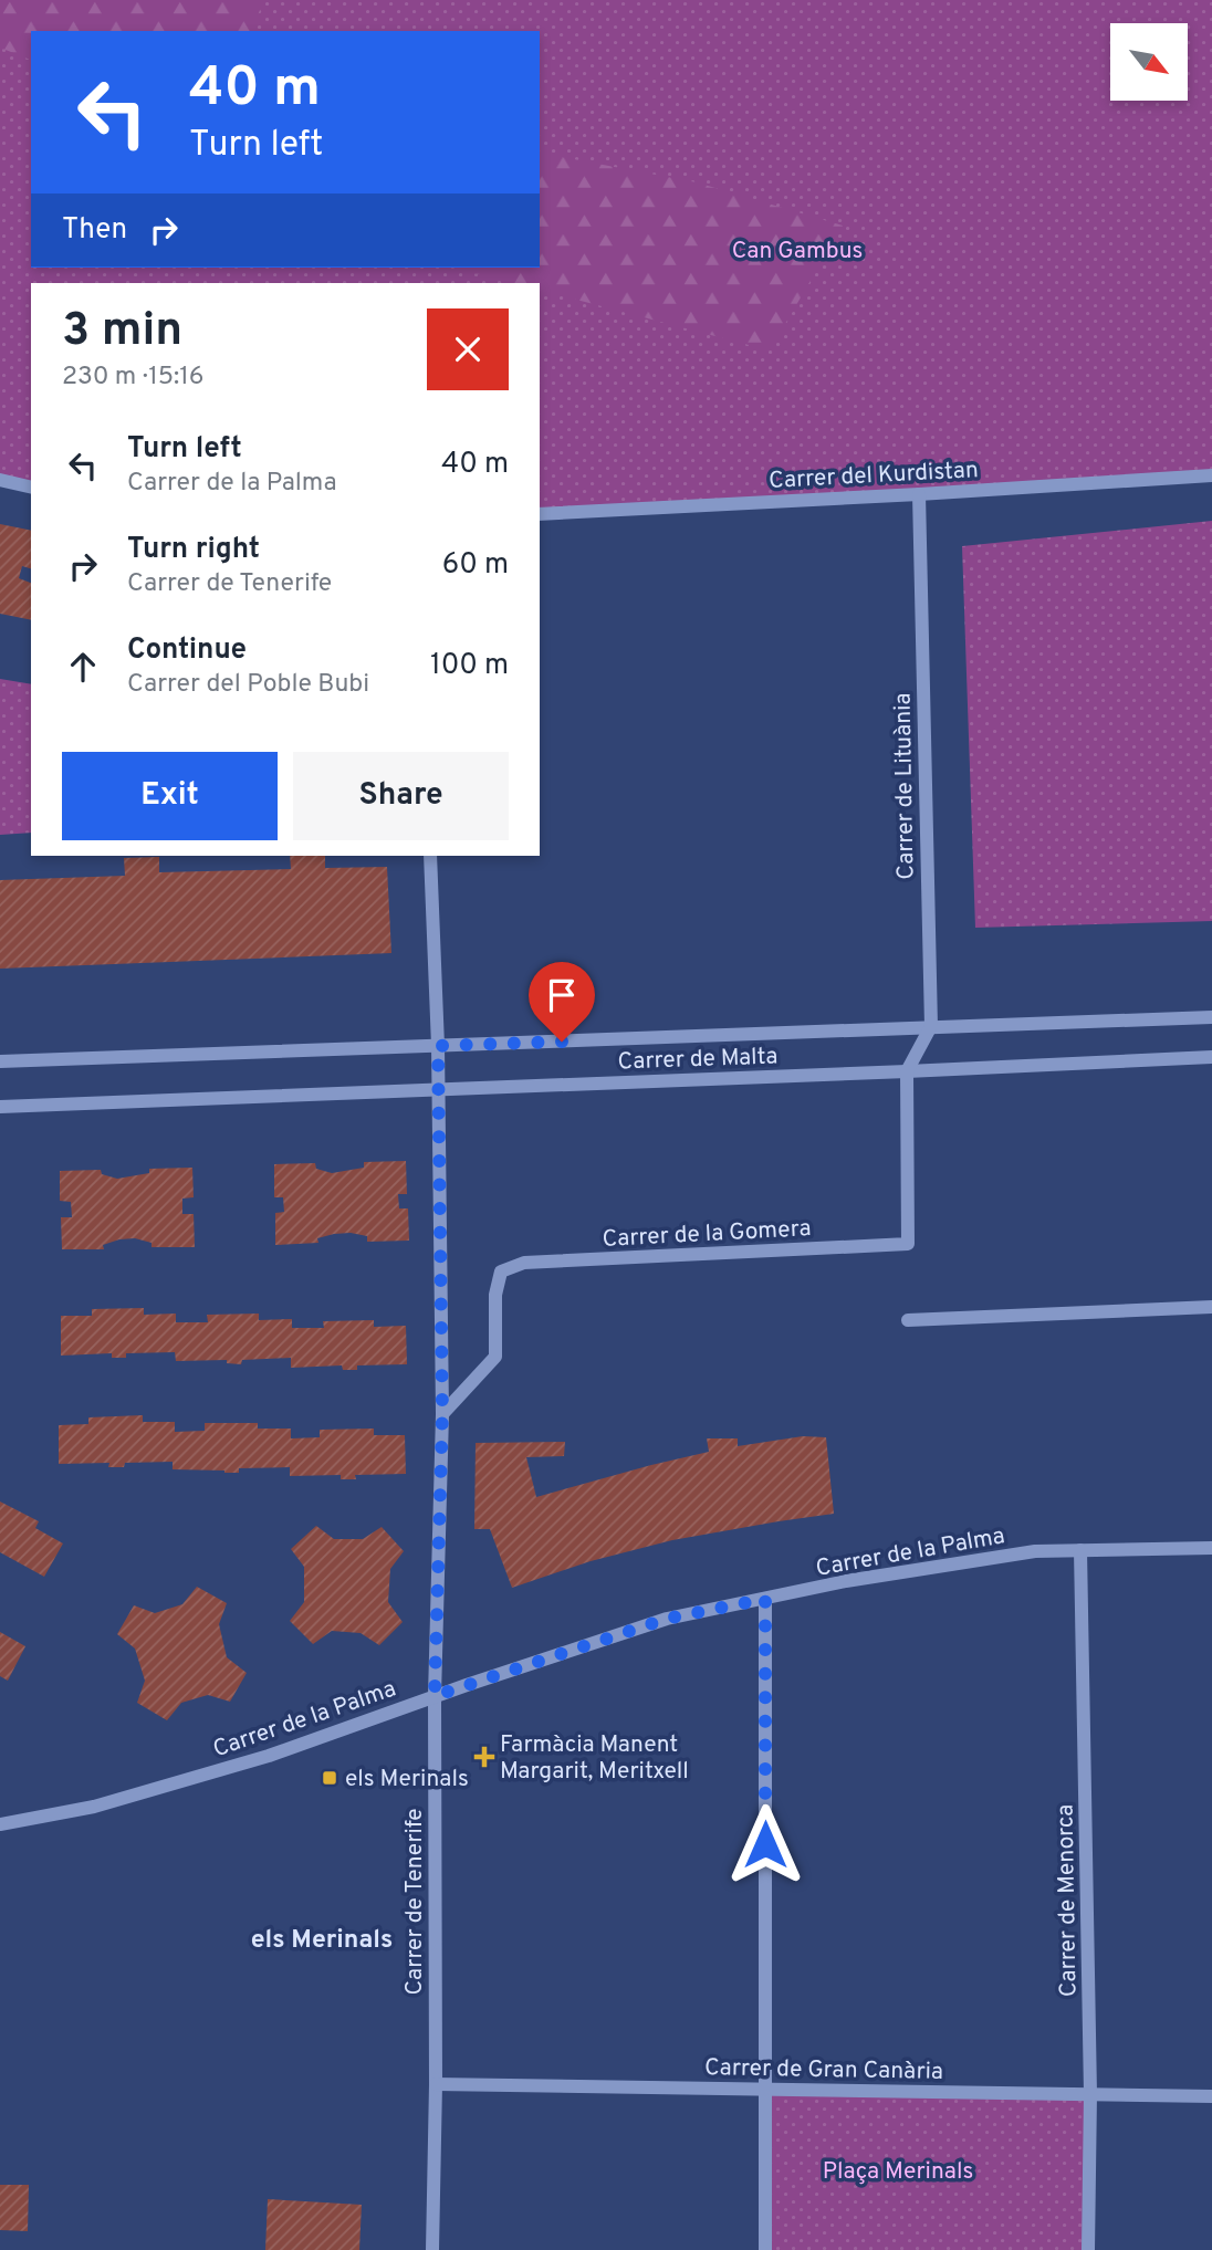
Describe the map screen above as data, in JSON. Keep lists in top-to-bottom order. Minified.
{"streets":{"street":["Carrer del Kurdistan","Carrer de Lituània","Carrer de Malta","Carrer de la Gomera","Carrer de la Palma","Carrer de Menorca","Carrer de Tenerife","Carrer de Gran Canària"]},"crossings":[["Carrer del Kurdistan","Carrer de Lituània"],["Carrer de Lituània","Carrer de Malta"],["Carrer de Lituània","Carrer de la Gomera"],["Carrer de Malta","Carrer de la Gomera"],["Carrer de Malta","Carrer de Tenerife"],["Carrer de la Gomera","Carrer de Tenerife"],["Carrer de la Palma","Carrer de Menorca"],["Carrer de la Palma","Carrer de Tenerife"],["Carrer de Menorca","Carrer de Gran Canària"],["Carrer de Tenerife","Carrer de Gran Canària"]],"districts":["els Merinals"],"parks":["Can Gambus","Plaça Merinals"],"places":{"health":["Farmàcia Manent Margarit, Meritxell"],"transit":["els Merinals"]},"north":"bottom right","page":{"turn":["40 m","Turn left"],"then":"Then","heading":["3 min","230 m · 15:16"],"list":[{"name":"Turn left","note":"Carrer de la Palma","value":"40 m"},{"name":"Turn right","note":"Carrer de Tenerife","value":"60 m"},{"name":"Continue","note":"Carrer del Poble Bubi","value":"100 m"}],"buttons":["Exit","Share"]}}
